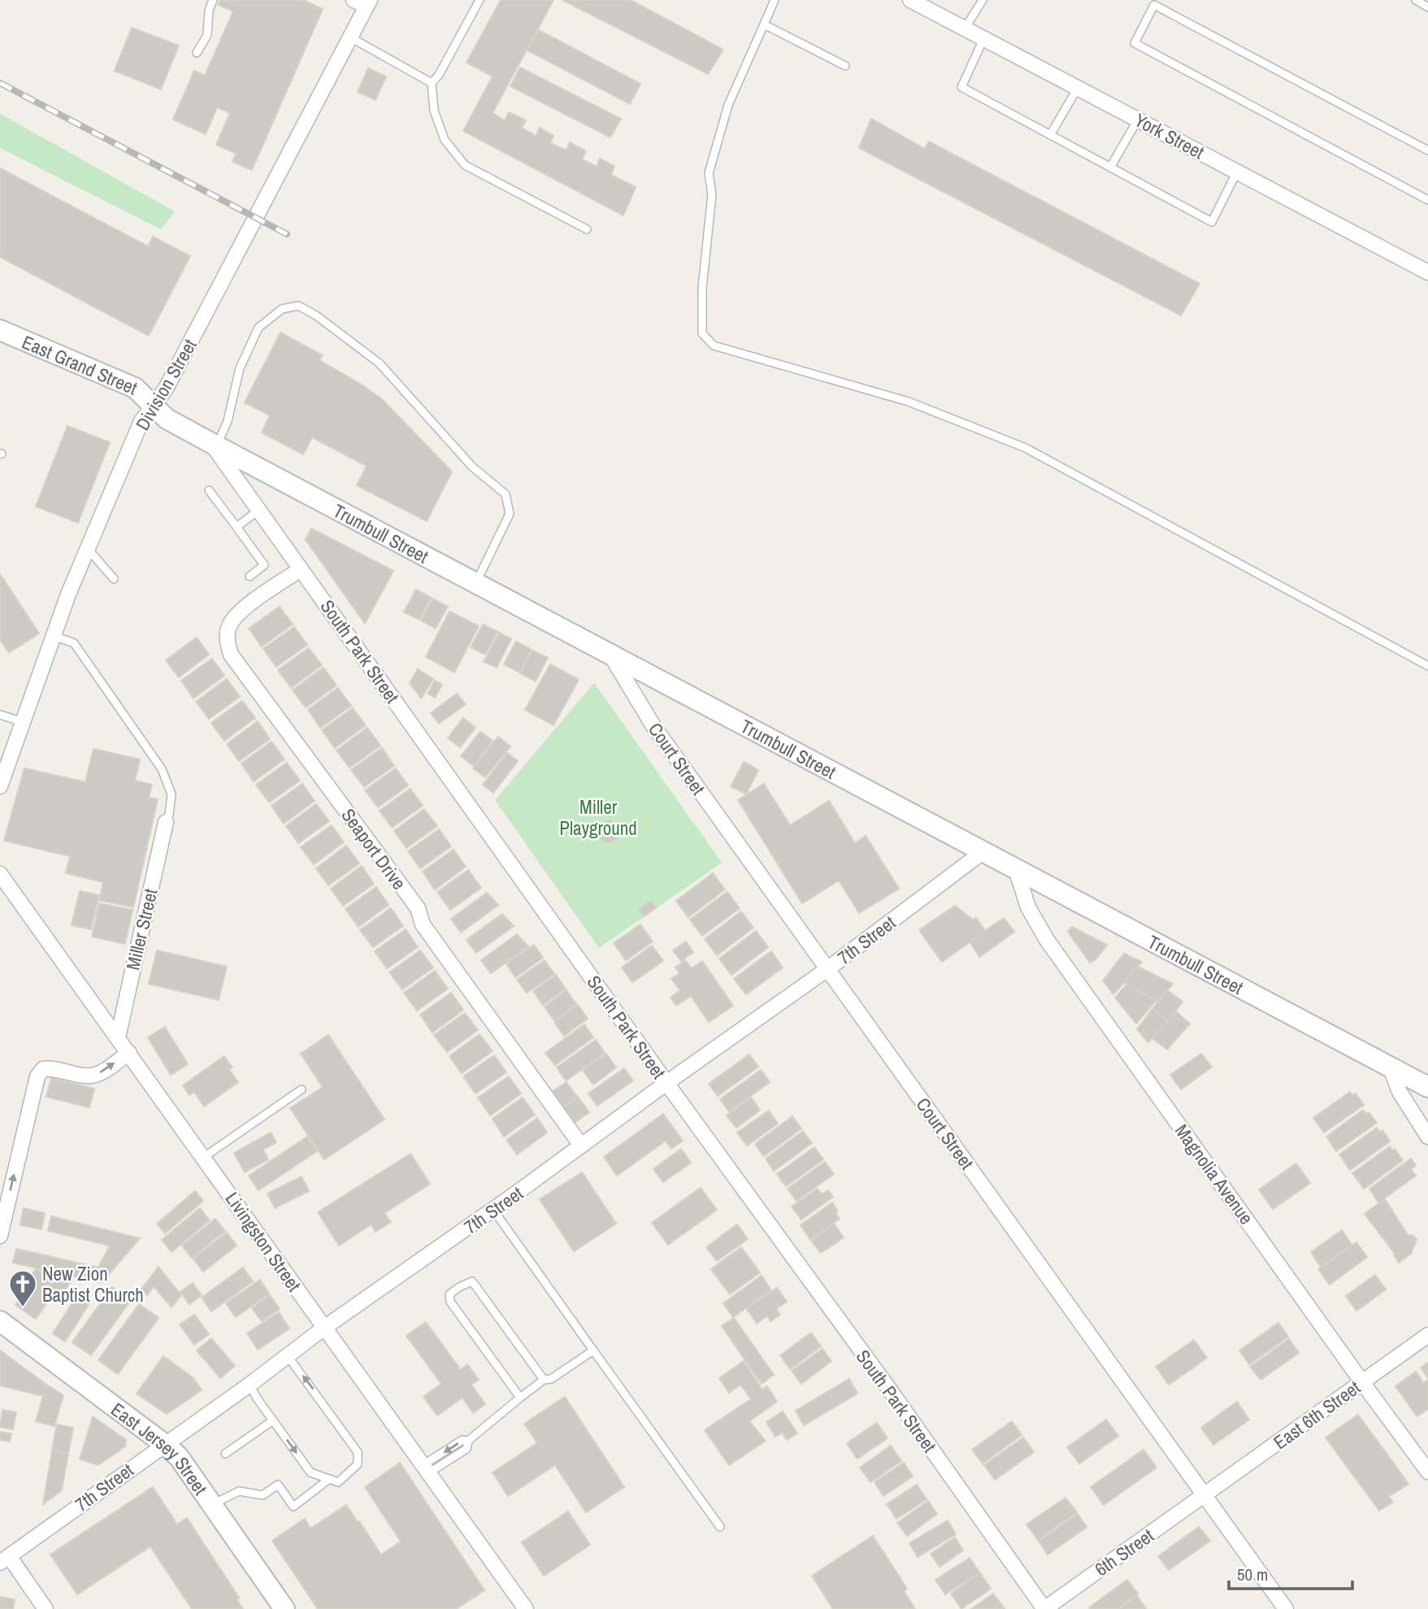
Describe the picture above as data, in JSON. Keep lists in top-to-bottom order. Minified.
{"streets":{"street":["York Street","East Grand Street","Division Street","Trumbull Street","South Park Street","Court Street","Seaport Drive","Miller Street","7th Street","Magnolia Avenue","Livingston Street","East 6th Street","East Jersey Street","6th Street"]},"crossings":[["East Grand Street","Division Street"],["East Grand Street","Trumbull Street"],["Division Street","Trumbull Street"],["Trumbull Street","South Park Street"],["Trumbull Street","Court Street"],["Trumbull Street","7th Street"],["Trumbull Street","Magnolia Avenue"],["South Park Street","Seaport Drive"],["South Park Street","7th Street"],["South Park Street","6th Street"],["Court Street","7th Street"],["Court Street","East 6th Street"],["Court Street","6th Street"],["Seaport Drive","7th Street"],["Miller Street","Livingston Street"],["7th Street","Livingston Street"],["7th Street","East Jersey Street"],["Magnolia Avenue","East 6th Street"],["East 6th Street","6th Street"]],"parks":["Miller Playground"],"places":{"church":["New Zion Baptist Church"]},"scale_bar":"50 m"}
